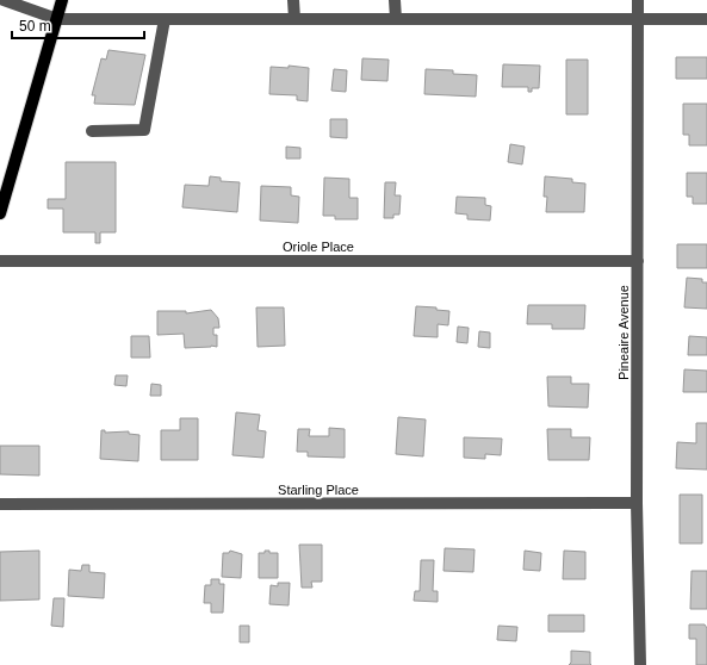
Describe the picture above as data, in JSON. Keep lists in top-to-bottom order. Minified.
{"streets":{"street":["Oriole Place","Pineaire Avenue","Starling Place"]},"crossings":[["Oriole Place","Pineaire Avenue"],["Pineaire Avenue","Starling Place"]],"scale_bar":"50 m"}
